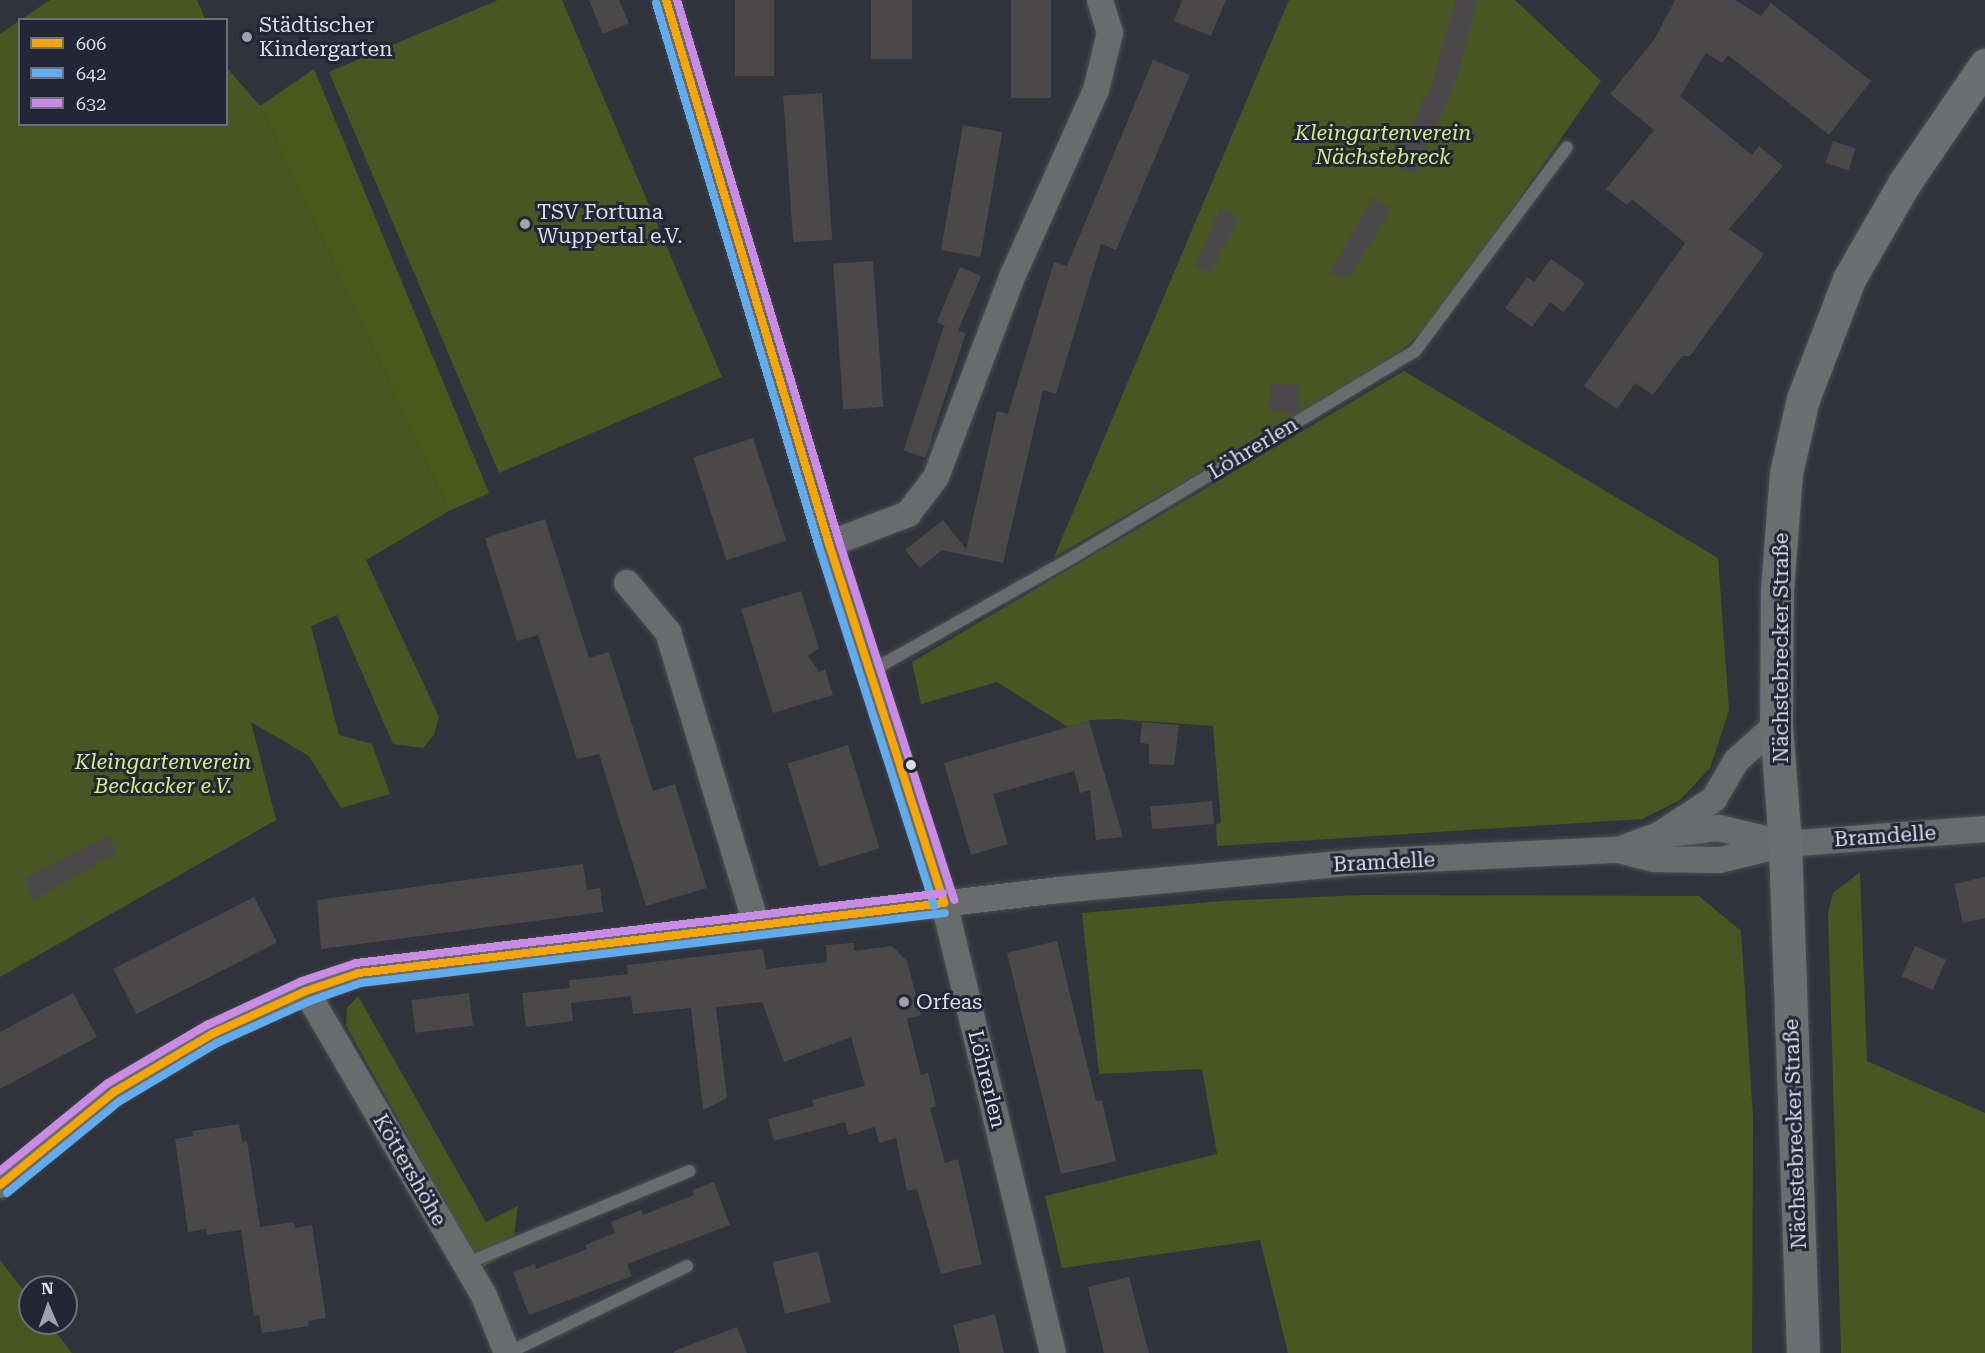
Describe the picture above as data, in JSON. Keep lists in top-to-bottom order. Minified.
{"streets":{"main road":["Nächstebrecker Straße"],"street":["Löhrerlen","Bramdelle","Köttershöhe"]},"crossings":[["Löhrerlen","Bramdelle"],["Nächstebrecker Straße","Bramdelle"],["Bramdelle","Köttershöhe"]],"parks":["Kleingartenverein Nächstebreck","Kleingartenverein Beckacker e.V."],"places":["Städtischer Kindergarten","TSV Fortuna Wuppertal e.V.","Orfeas"],"lines":["transit line 606","transit line 632","transit line 642"],"legend":["606","642","632"],"north":"top"}
